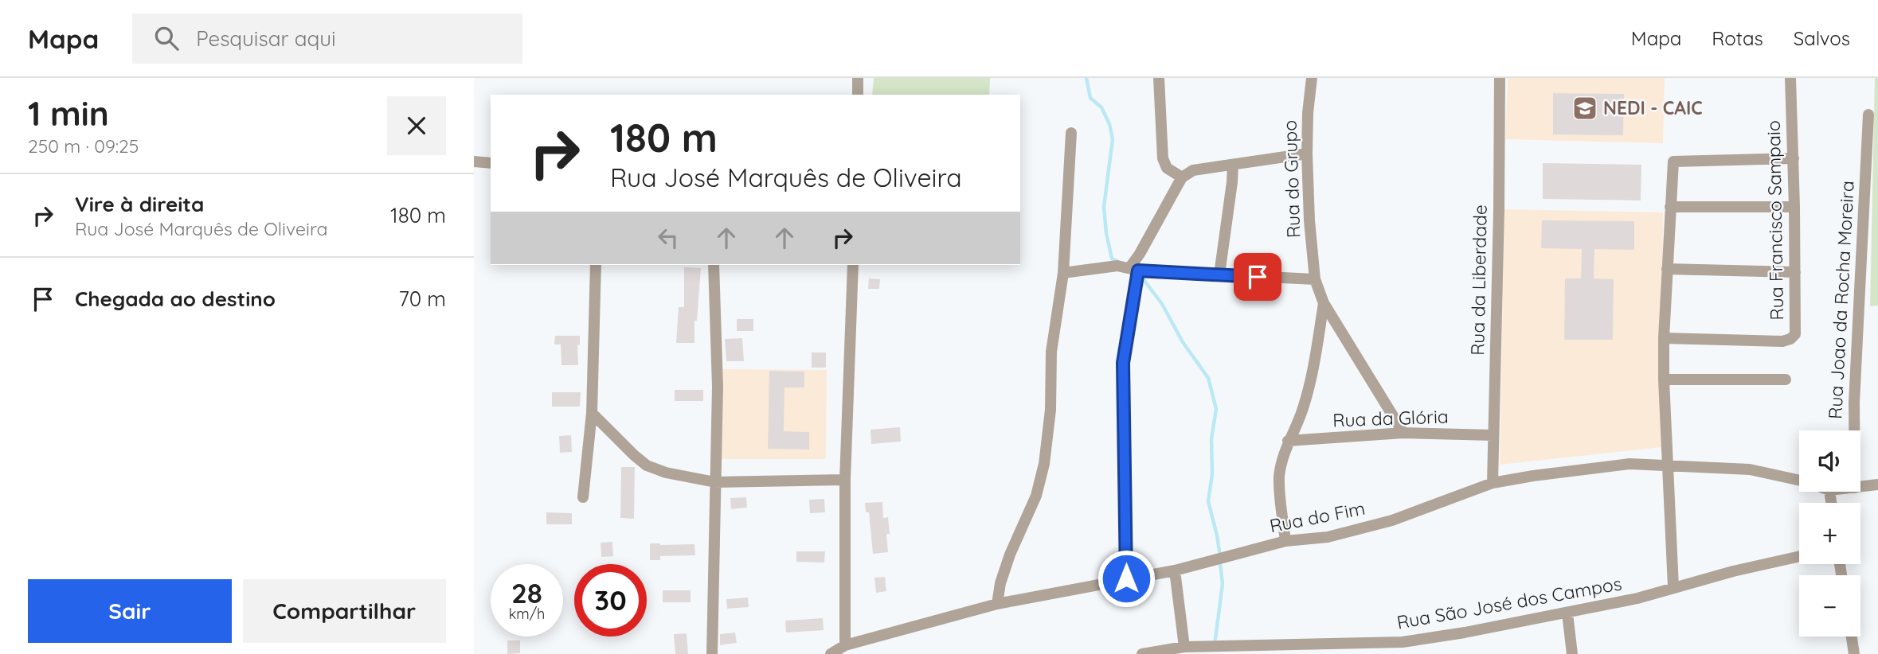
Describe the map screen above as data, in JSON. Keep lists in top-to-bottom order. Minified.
{"streets":{"street":["Rua do Grupo","Rua Francisco Sampaio","Rua da Liberdade","Rua Joao da Rocha Moreira","Rua da Glória","Rua do Fim","Rua São José dos Campos"]},"crossings":[["Rua do Grupo","Rua da Glória"],["Rua da Liberdade","Rua da Glória"],["Rua da Liberdade","Rua do Fim"]],"places":{"school or university":["NEDI - CAIC"]},"page":{"header":"Mapa","search":"Pesquisar aqui","nav":["Mapa","Rotas","Salvos"],"heading":["1 min","250 m · 09:25"],"turn":["180 m","Rua José Marquês de Oliveira"],"list":[{"name":"Vire à direita","note":"Rua José Marquês de Oliveira","value":"180 m"},{"name":"Chegada ao destino","value":"70 m"}],"map_buttons":["+","−"],"speed":"28 km/h","limit":"30","buttons":["Sair","Compartilhar"]}}
